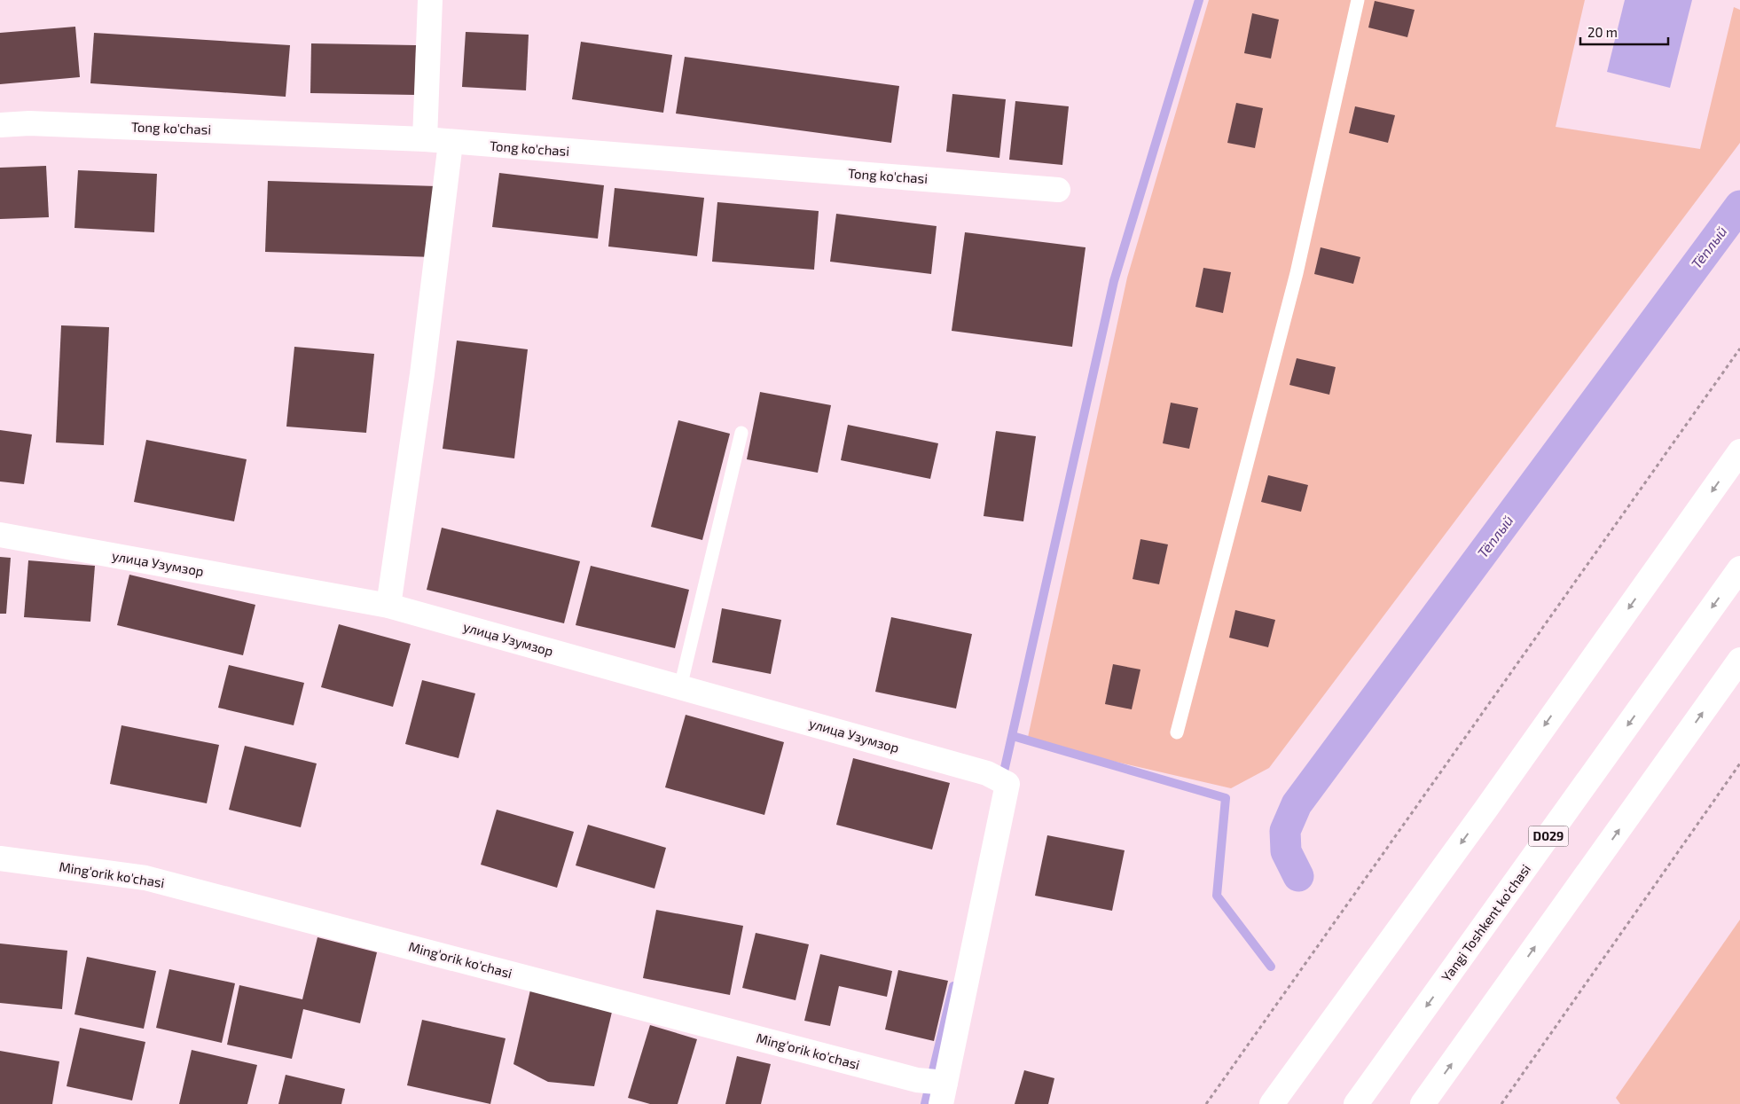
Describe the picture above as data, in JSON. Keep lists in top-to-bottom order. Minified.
{"streets":{"main road":["Tong ko'chasi","улица Узумзор","D029","Ming'orik ko'chasi","Yangi Toshkent ko‘chasi"]},"crossings":[["улица Узумзор","Ming'orik ko'chasi"]],"water":["Тёплый"],"scale_bar":"20 m"}
